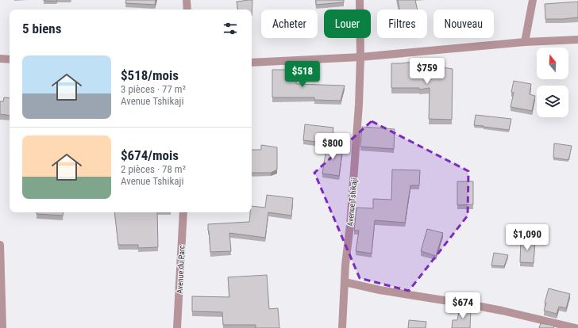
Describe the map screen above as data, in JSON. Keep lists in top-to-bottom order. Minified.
{"streets":{"street":["Avenue Tshikaji","Avenue du Parc"]},"north":"top","page":{"chip":["Acheter","Louer","Filtres","Nouveau"],"heading":"5 biens","list":[{"name":"$518/mois","note":"3 pièces · 77 m² · Avenue Tshikaji"},{"name":"$674/mois","note":"2 pièces · 78 m² · Avenue Tshikaji"}],"price":["$759","$518","$800","$1,090","$674"]}}
